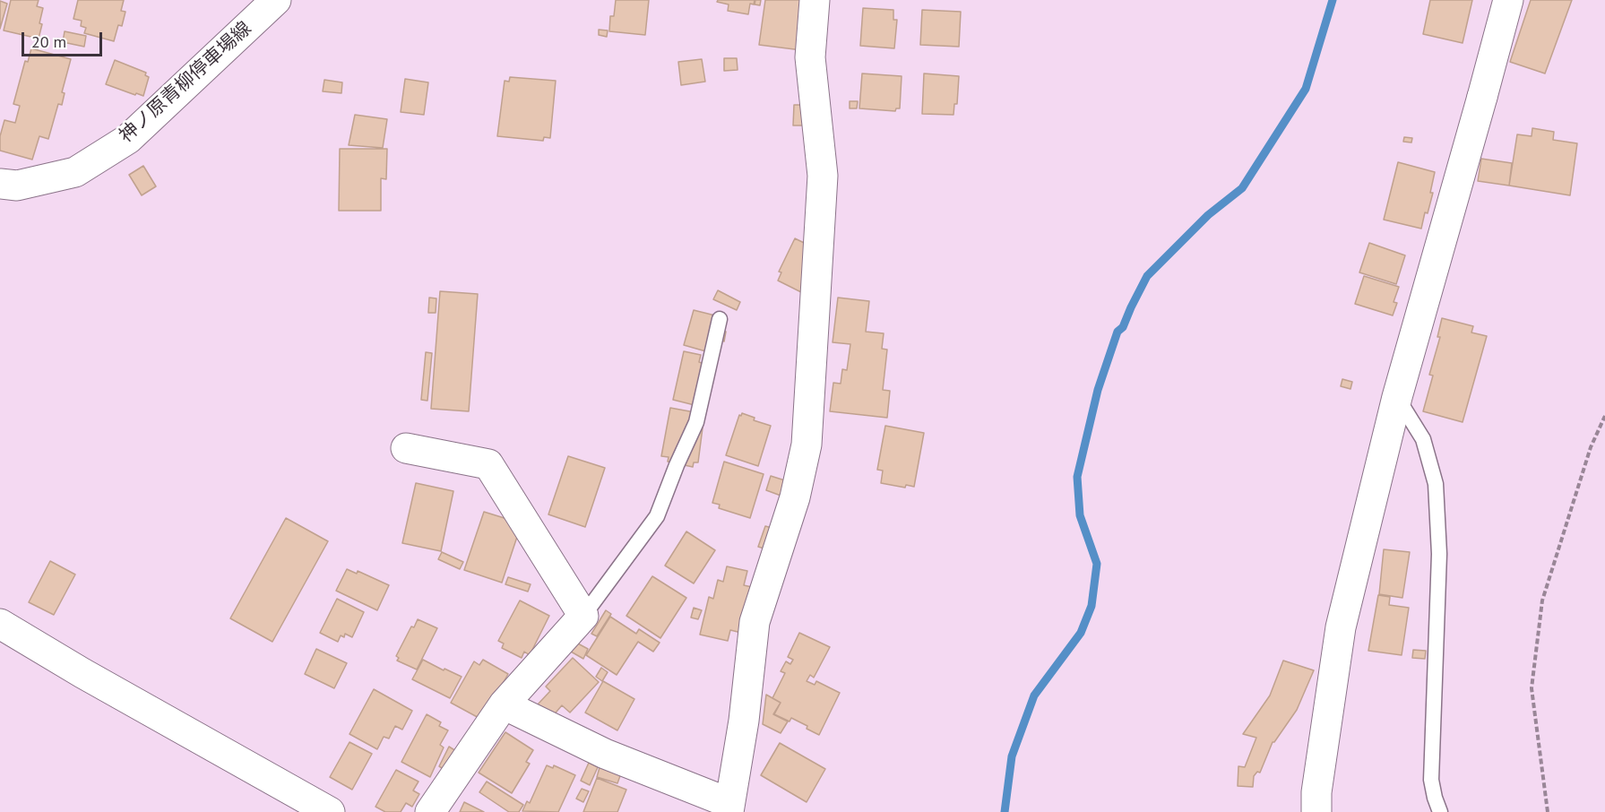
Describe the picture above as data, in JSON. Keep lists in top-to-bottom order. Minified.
{"streets":{"street":["神ノ原青柳停車場線"]},"scale_bar":"20 m"}
